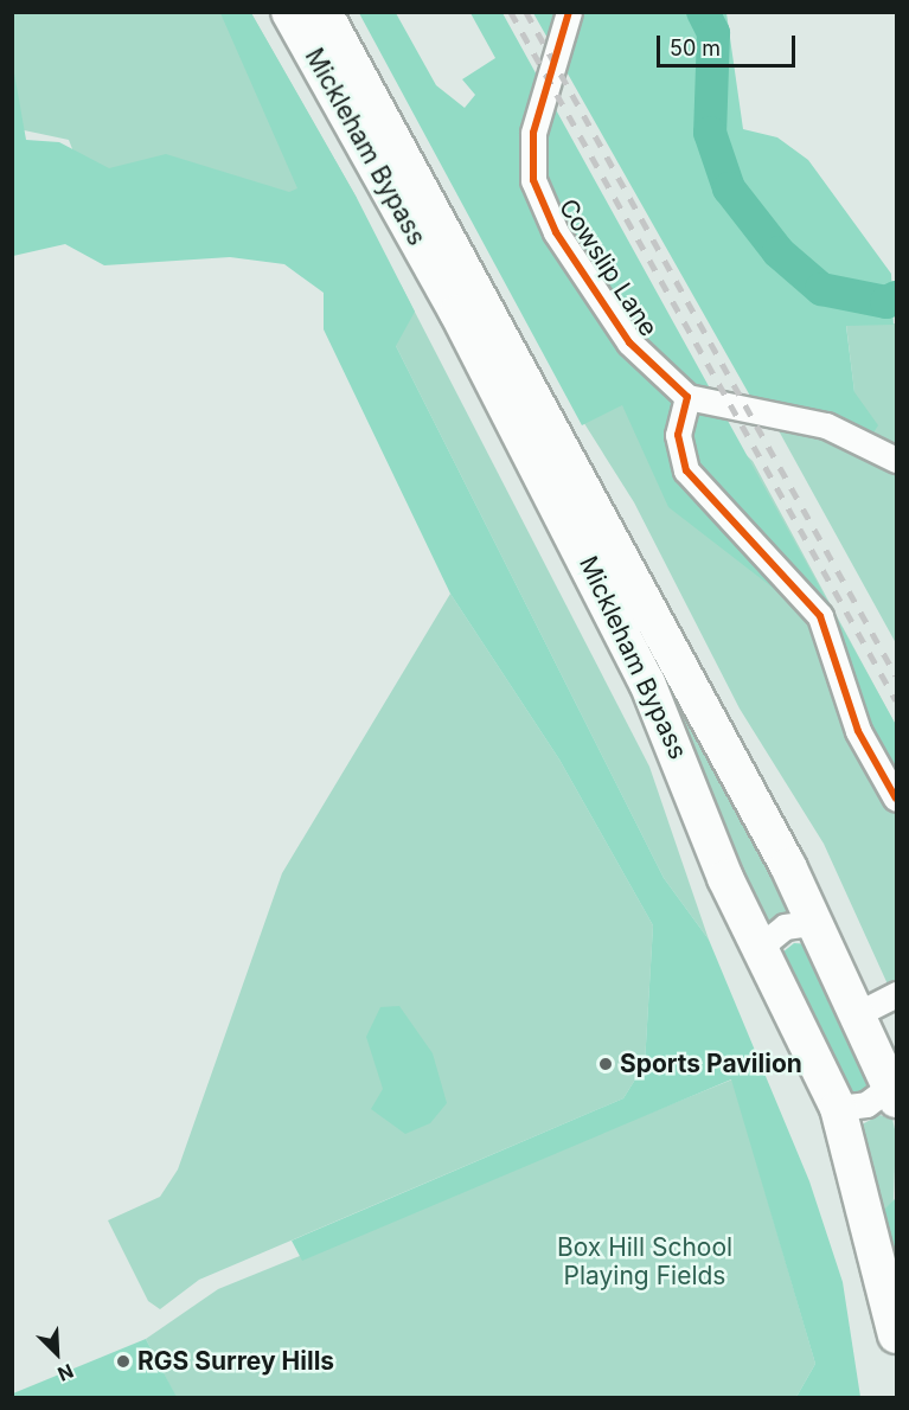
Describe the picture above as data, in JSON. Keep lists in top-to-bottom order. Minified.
{"streets":{"highway":["Mickleham Bypass"],"street":["Cowslip Lane"]},"parks":["Box Hill School Playing Fields"],"places":["Sports Pavilion","RGS Surrey Hills"],"scale_bar":"50 m","north":"bottom right"}
